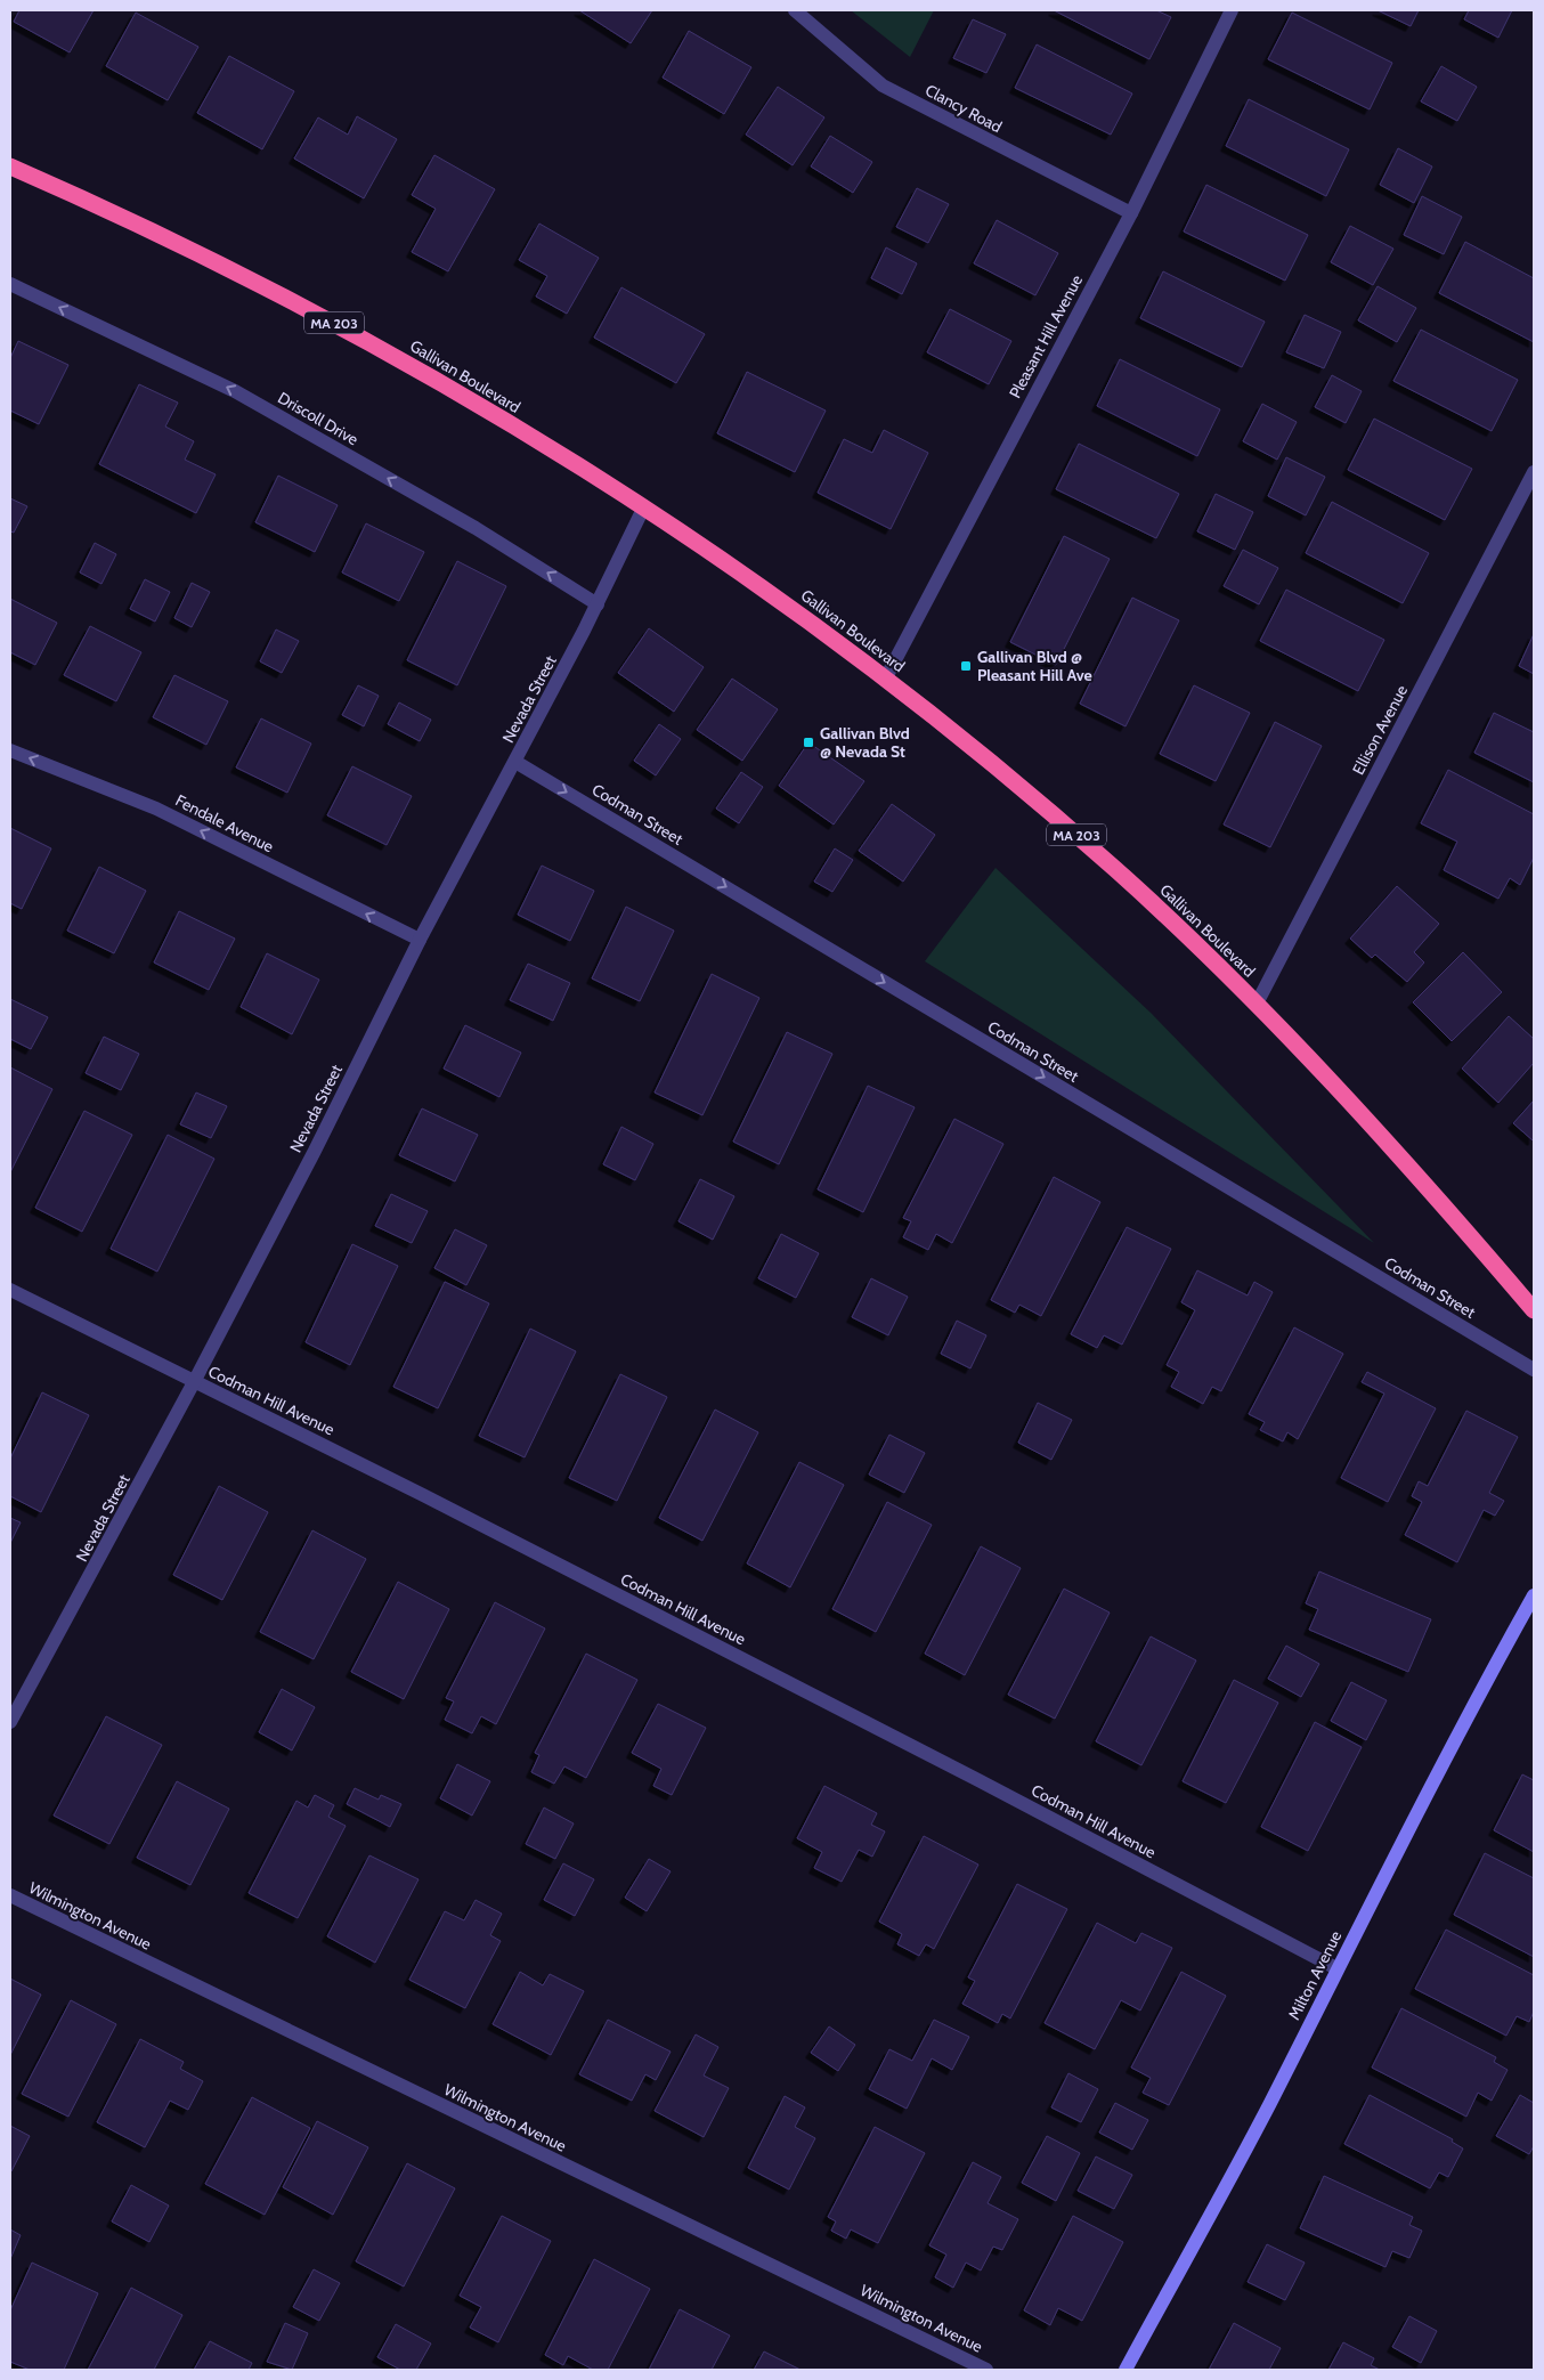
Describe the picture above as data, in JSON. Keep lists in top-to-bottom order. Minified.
{"streets":{"highway":["MA 203","Gallivan Boulevard"],"street":["Clancy Road","Pleasant Hill Avenue","Driscoll Drive","Nevada Street","Ellison Avenue","Codman Street","Fendale Avenue","Codman Hill Avenue","Wilmington Avenue","Milton Avenue"]},"crossings":[["Clancy Road","Pleasant Hill Avenue"],["Pleasant Hill Avenue","Gallivan Boulevard"],["Gallivan Boulevard","Nevada Street"],["Gallivan Boulevard","Ellison Avenue"],["Driscoll Drive","Nevada Street"],["Nevada Street","Codman Street"],["Nevada Street","Fendale Avenue"],["Nevada Street","Codman Hill Avenue"],["Codman Hill Avenue","Milton Avenue"]],"one_way":["Driscoll Drive","Codman Street","Fendale Avenue"],"places":{"transit":["Gallivan Blvd @ Pleasant Hill Ave","Gallivan Blvd @ Nevada St"]}}
